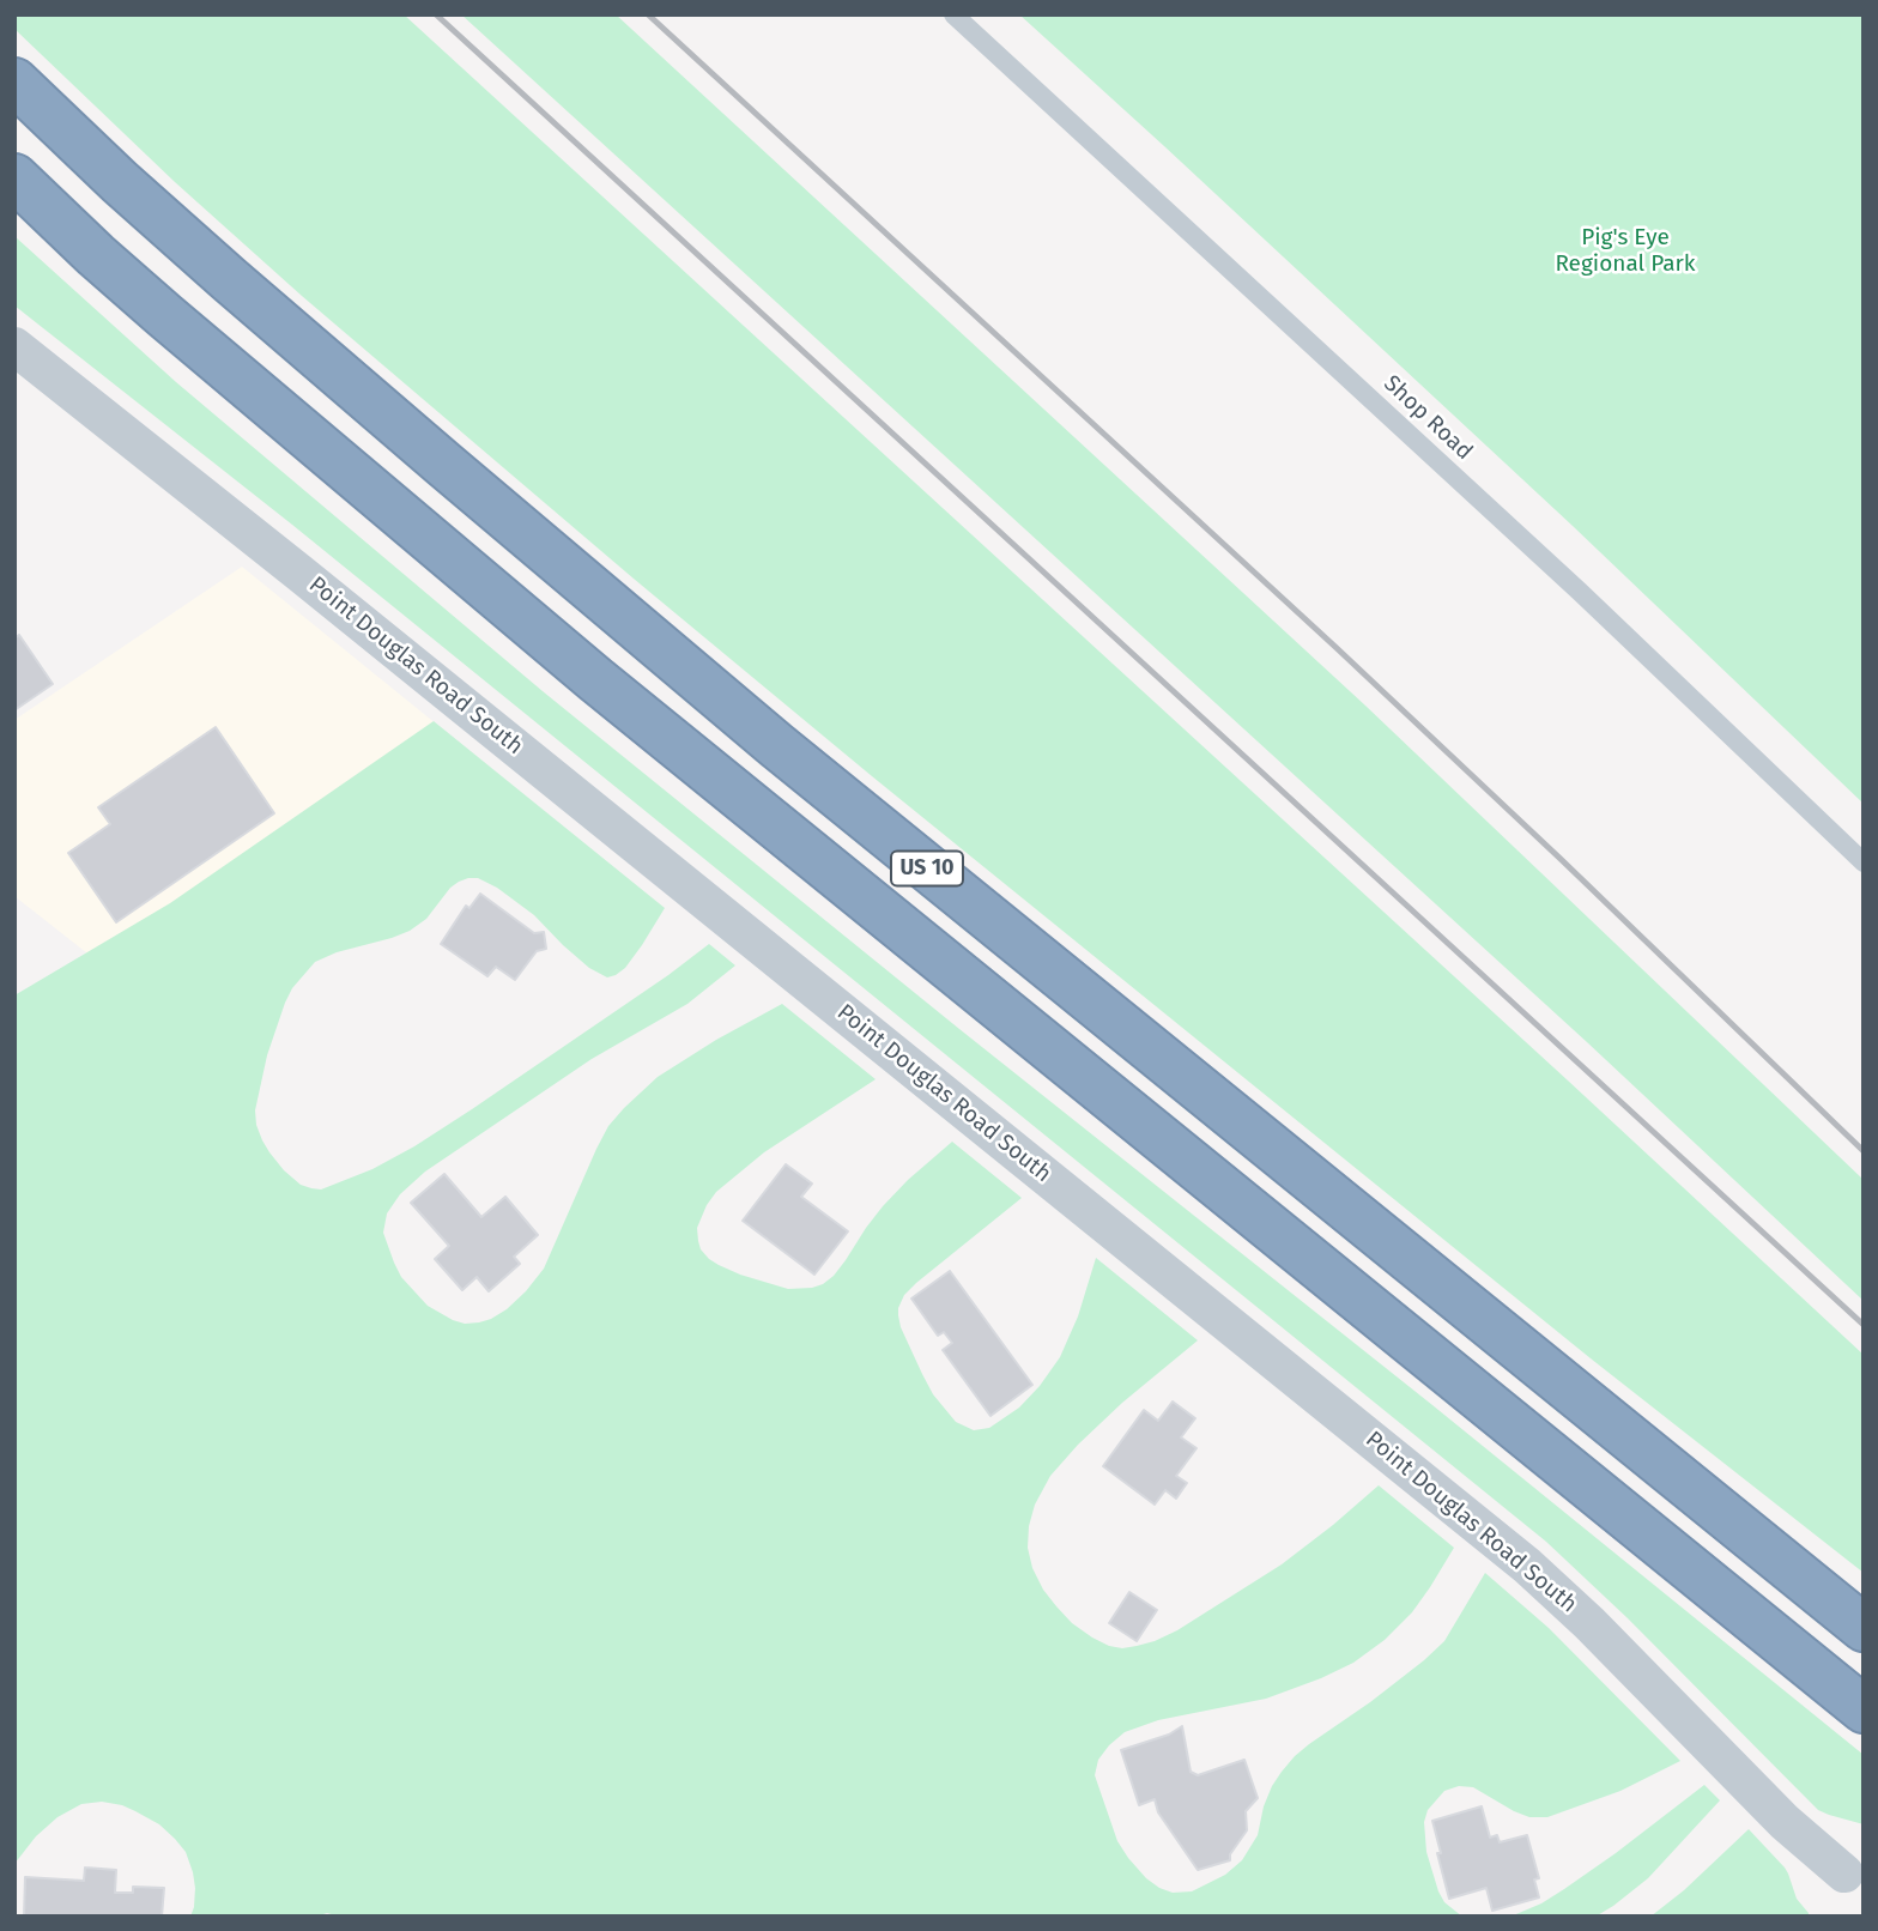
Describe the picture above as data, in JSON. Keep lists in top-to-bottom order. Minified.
{"streets":{"highway":["US 10"],"street":["Point Douglas Road South"],"lane":["Shop Road"]},"parks":["Pig's Eye Regional Park"]}
